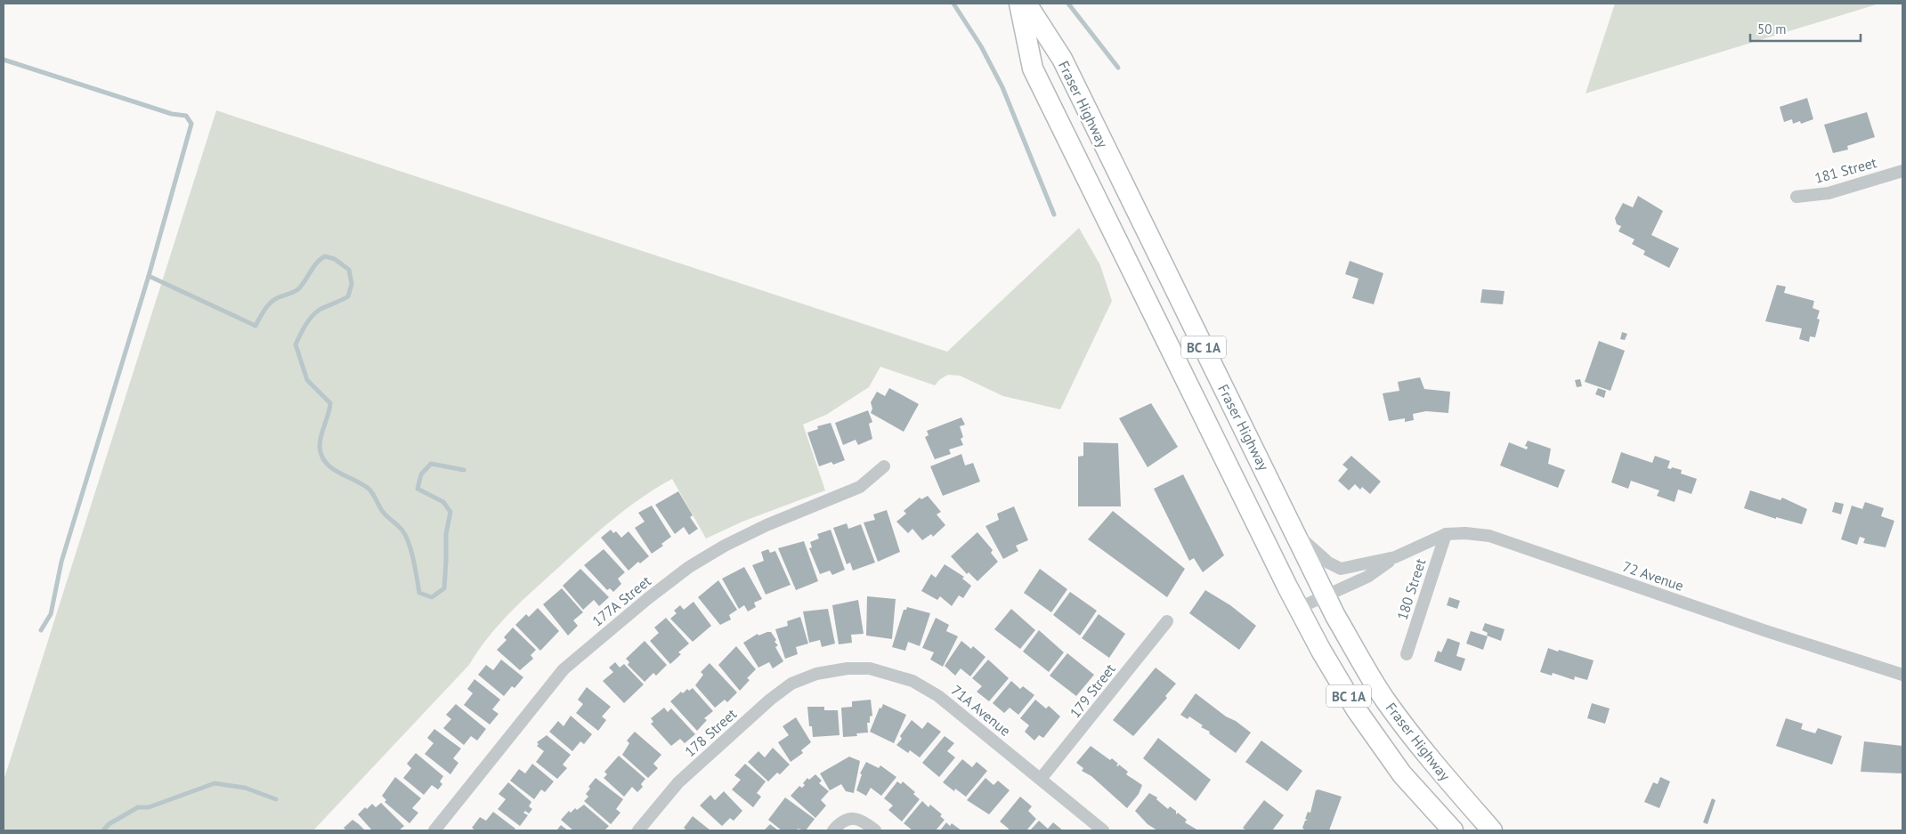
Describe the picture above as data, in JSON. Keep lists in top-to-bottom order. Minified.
{"streets":{"main road":["Fraser Highway","BC 1A"],"street":["181 Street","72 Avenue","180 Street","177A Street","179 Street","71A Avenue","178 Street"]},"crossings":[["Fraser Highway","72 Avenue"],["72 Avenue","180 Street"],["179 Street","71A Avenue"],["71A Avenue","178 Street"]],"scale_bar":"50 m"}
